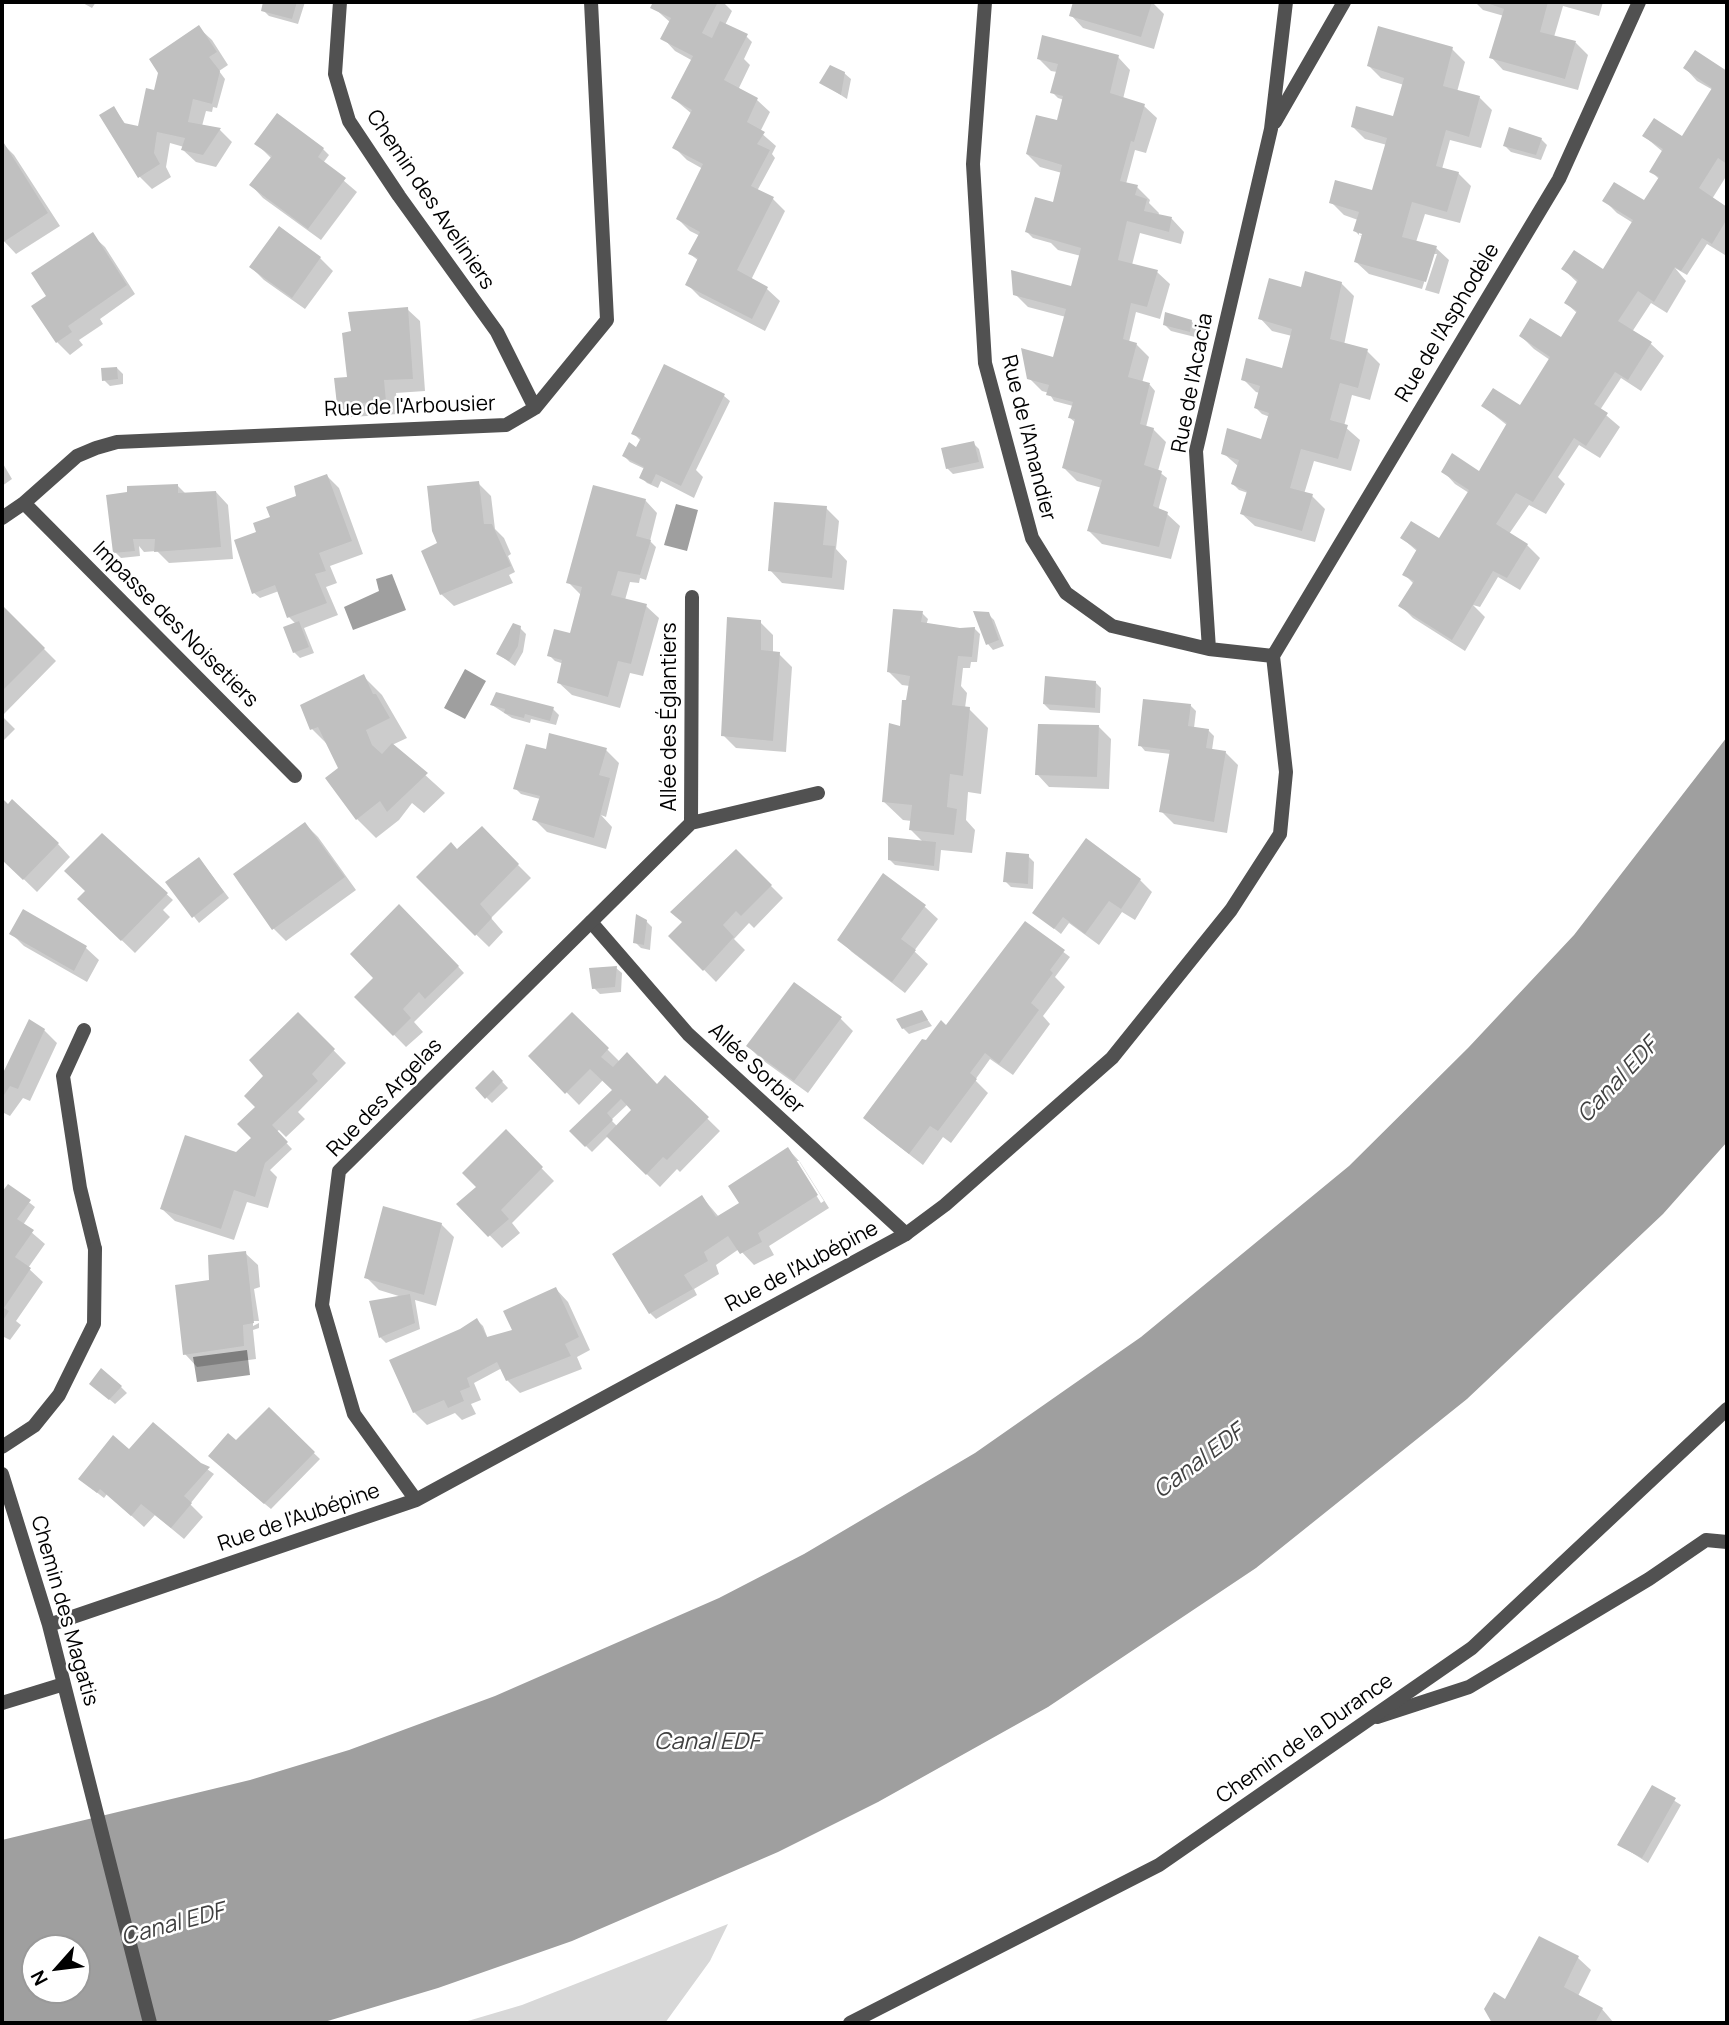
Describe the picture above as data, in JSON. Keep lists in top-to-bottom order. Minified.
{"streets":{"street":["Chemin des Aveliniers","Rue de l'Asphodèle","Rue de l'Acacia","Rue de l'Arbousier","Rue de l'Amandier","Impasse des Noisetiers","Allée des Églantiers","Allée Sorbier","Rue des Argelas","Rue de l'Aubépine","Chemin des Magatis","Chemin de la Durance"]},"crossings":[["Chemin des Aveliniers","Rue de l'Arbousier"],["Rue de l'Asphodèle","Rue de l'Amandier"],["Rue de l'Asphodèle","Rue de l'Aubépine"],["Rue de l'Acacia","Rue de l'Amandier"],["Rue de l'Arbousier","Impasse des Noisetiers"],["Rue de l'Amandier","Rue de l'Aubépine"],["Allée des Églantiers","Allée Sorbier"],["Allée des Églantiers","Rue des Argelas"],["Allée Sorbier","Rue des Argelas"],["Allée Sorbier","Rue de l'Aubépine"],["Rue des Argelas","Rue de l'Aubépine"],["Rue de l'Aubépine","Chemin des Magatis"]],"water":["Canal EDF"],"north":"bottom left"}
